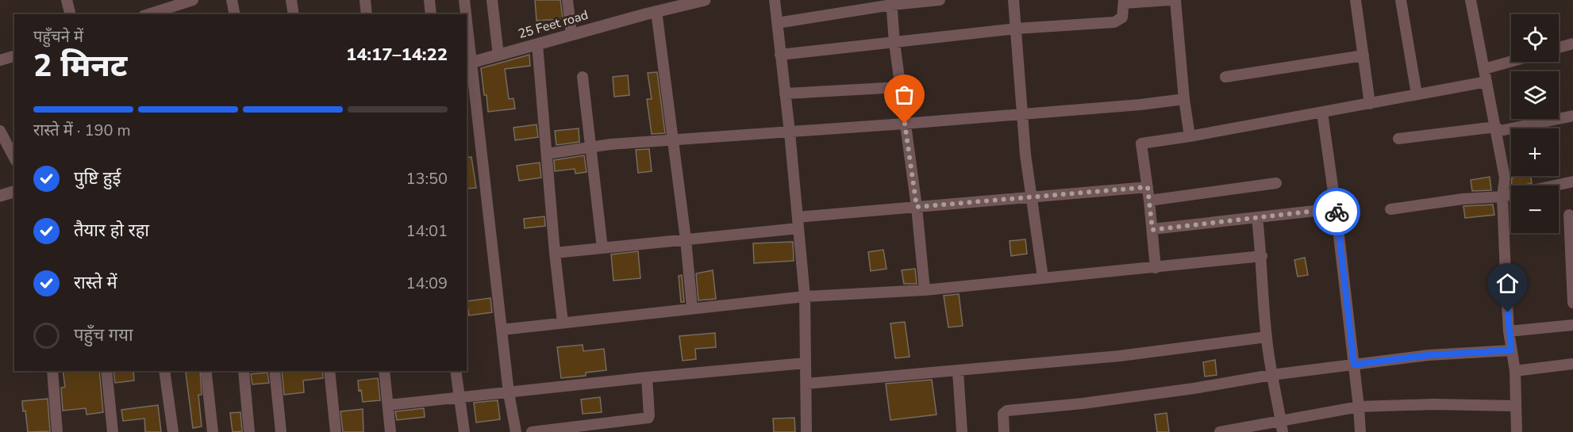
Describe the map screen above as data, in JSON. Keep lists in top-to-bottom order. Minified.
{"streets":{"street":["25 Feet road"]},"page":{"map_buttons":["+","−"],"heading":["2 मिनट","पहुँचने में","14:17–14:22"],"bar":"रास्ते में · 190 m","list":[["पुष्टि हुई","13:50"],["तैयार हो रहा","14:01"],["रास्ते में","14:09"],"पहुँच गया"]}}
